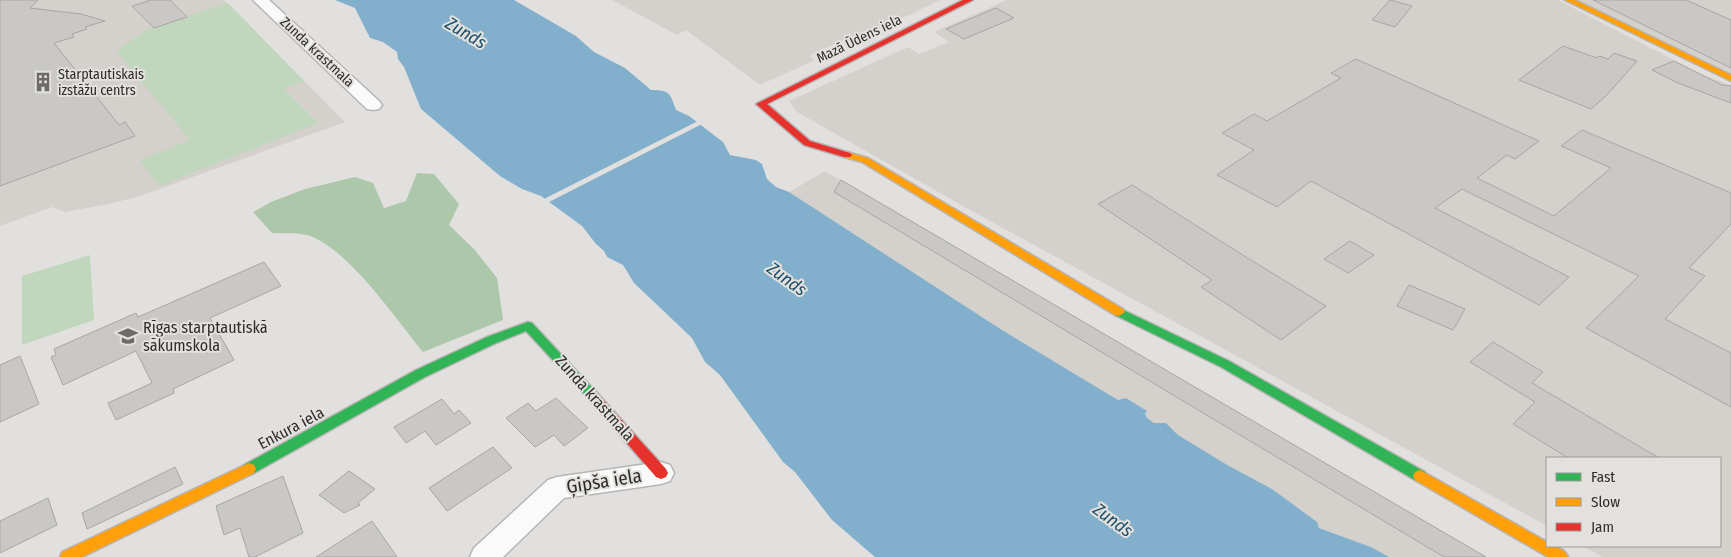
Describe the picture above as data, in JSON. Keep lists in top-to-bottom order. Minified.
{"streets":{"street":["Mazā Ūdens iela","Zunda krastmala","Enkura iela","Ģipša iela"]},"crossings":[["Zunda krastmala","Enkura iela"],["Zunda krastmala","Ģipša iela"]],"water":["Zunds"],"places":{"building":["Starptautiskais izstāžu centrs"],"school or university":["Rīgas starptautiskā sākumskola"]},"legend":["Fast","Slow","Jam"]}
